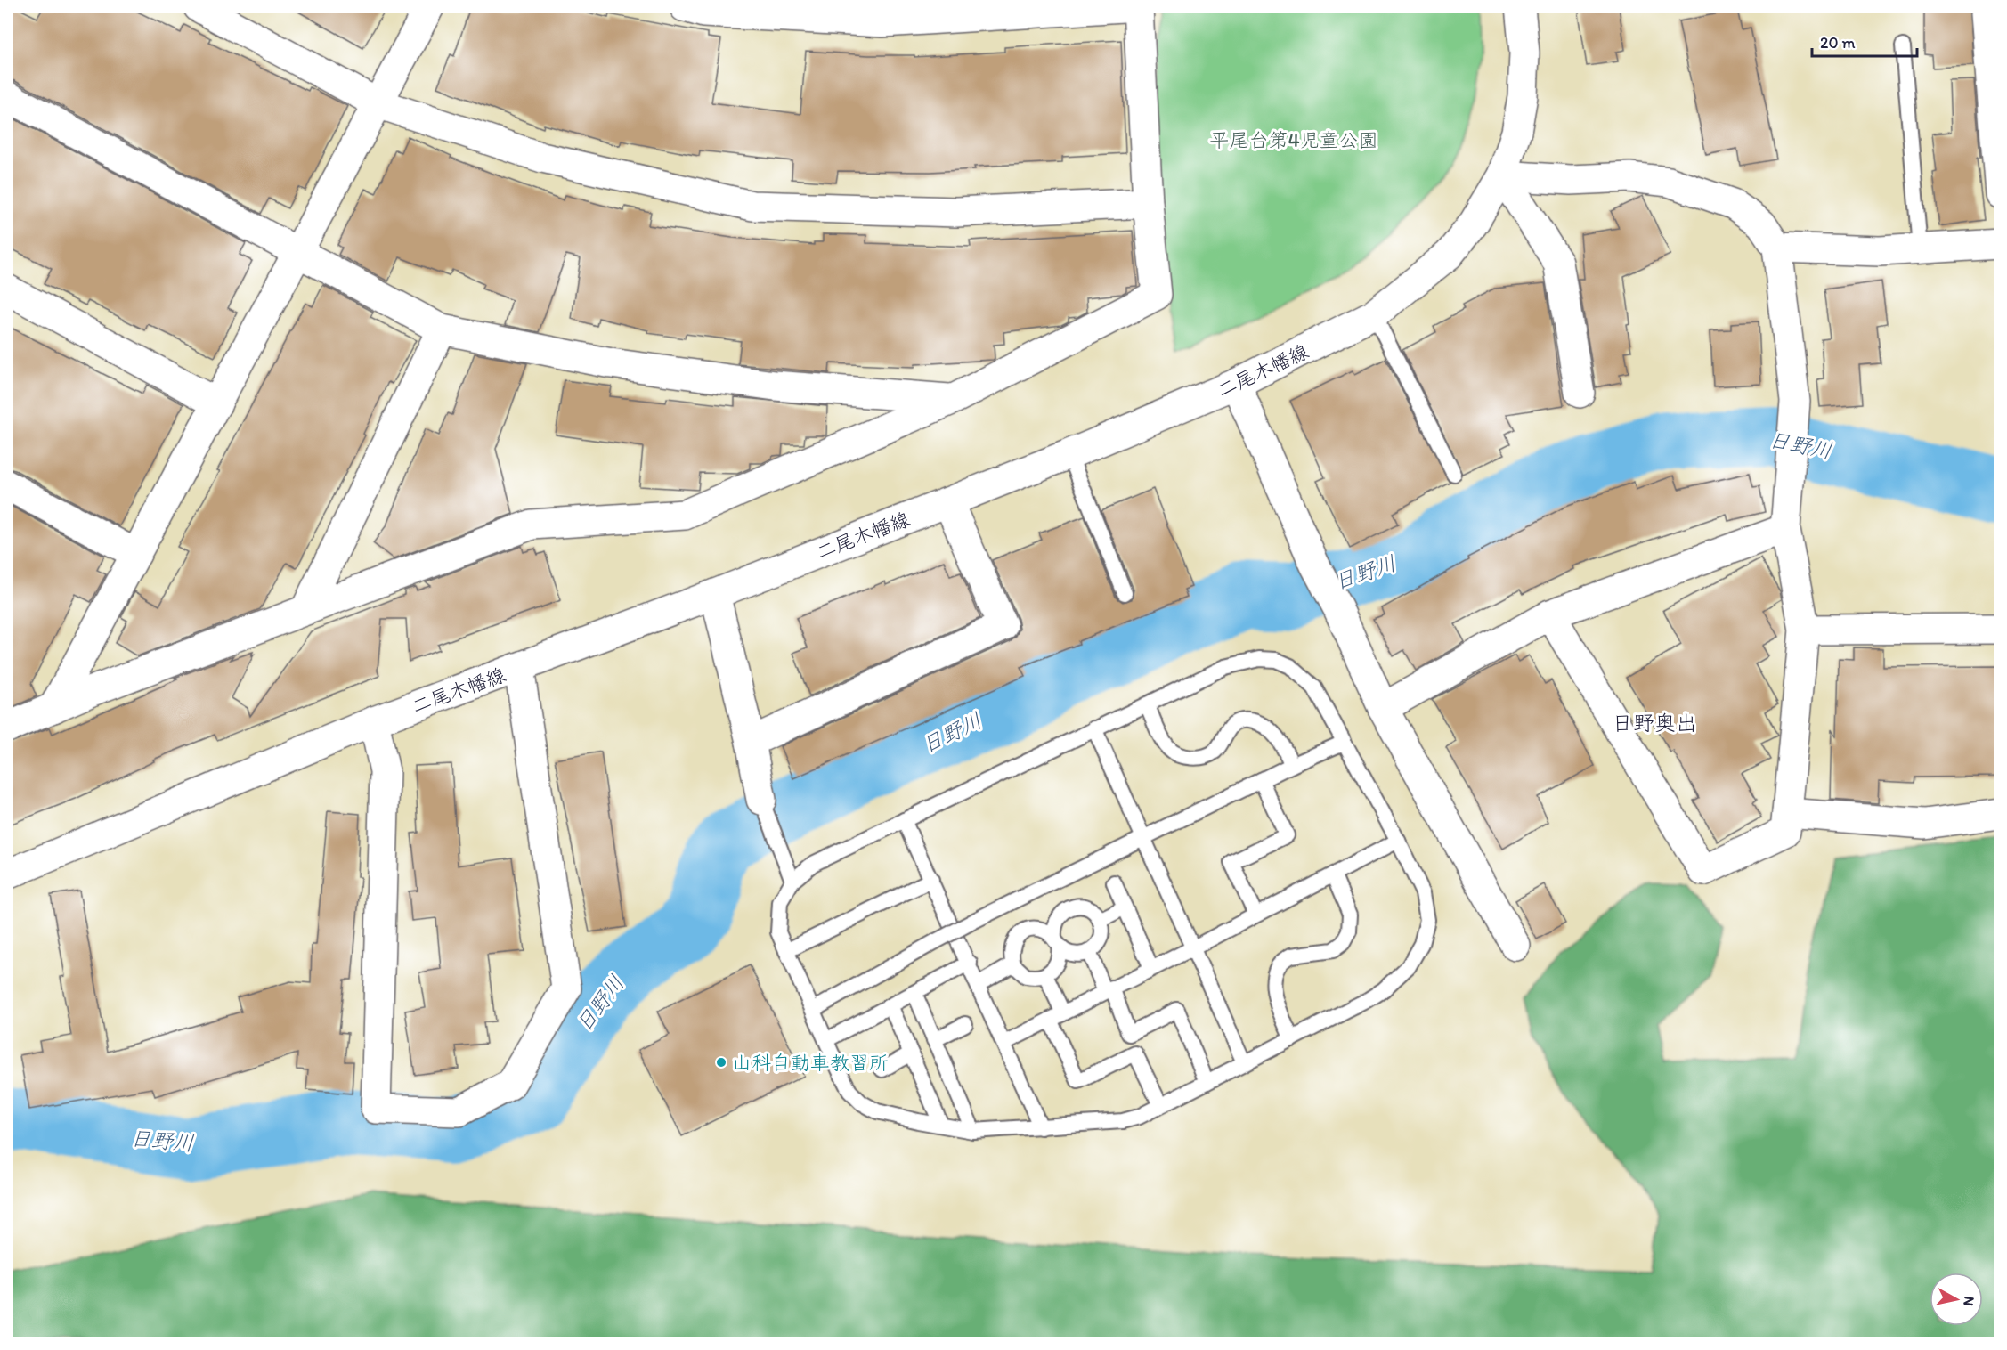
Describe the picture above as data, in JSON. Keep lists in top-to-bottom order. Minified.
{"streets":{"street":["二尾木幡線"]},"districts":["日野奥出"],"water":["日野川"],"parks":["平尾台第4児童公園"],"places":["山科自動車教習所"],"scale_bar":"20 m","north":"right"}
